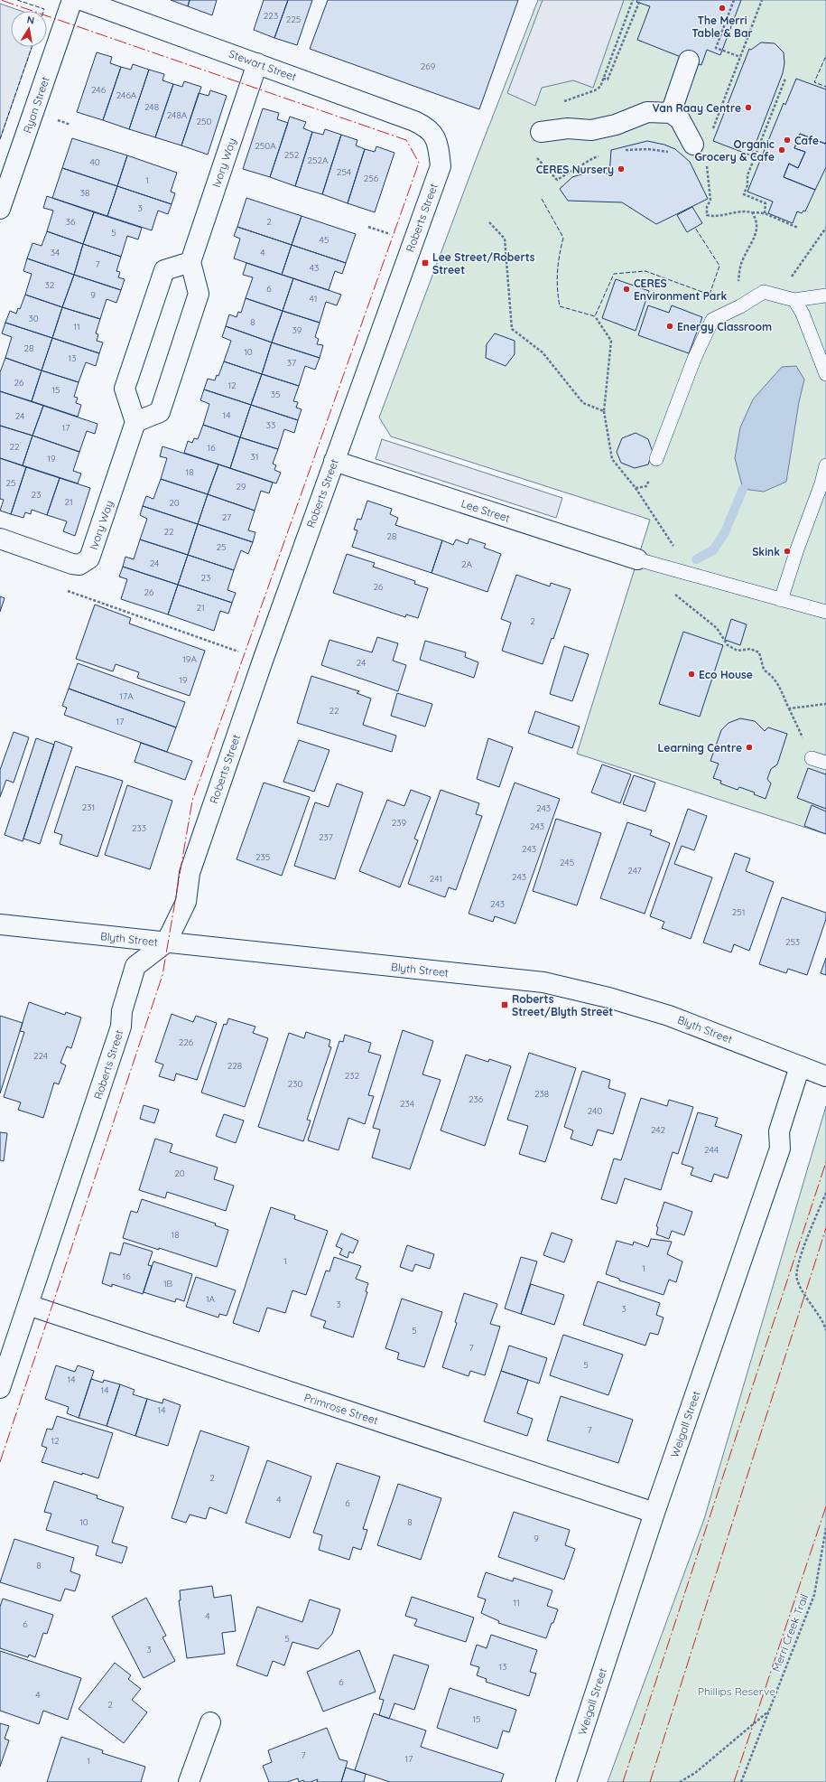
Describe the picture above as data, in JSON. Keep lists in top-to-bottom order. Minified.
{"streets":{"street":["Stewart Street","Ryan Street","Ivory Way","Roberts Street","Lee Street","Blyth Street","Primrose Street","Weigall Street"],"path":["Merri Creek Trail"]},"crossings":[["Stewart Street","Ivory Way"],["Stewart Street","Roberts Street"],["Roberts Street","Lee Street"],["Roberts Street","Blyth Street"],["Roberts Street","Primrose Street"],["Blyth Street","Weigall Street"],["Primrose Street","Weigall Street"]],"parks":["Phillips Reserve"],"places":{"other":["The Merri Table & Bar","Van Raay Centre","Cafe","Organic Grocery & Cafe","CERES Nursery","CERES Environment Park","Energy Classroom","Skink","Eco House","Learning Centre"],"transit":["Lee Street/Roberts Street","Roberts Street/Blyth Street"]},"house_numbers":["223","225","269","246","246A","248","248A","250","250A","252","252A","40","254","256","1","38","3","36","2","5","45","34","4","7","43","32","6","9","41","30","8","11","39","28","10","13","37","26","12","15","35","14","24","33","17","22","16","31","19","18","25","29","23","21","20","27","22","28","25","24","2A","23","26","26","21","2","19A","24","19","17A","22","17","231","243","239","243","233","237","243","235","245","247","243","241","243","251","253","226","224","228","232","230","238","236","234","240","242","244","20","18","1","1","16","1B","1A","3","3","5","7","5","14","14","14","7","12","2","4","6","10","8","9","8","11","4","6","5","3","13","6","4","2","15","7","17","1"],"north":"top"}
